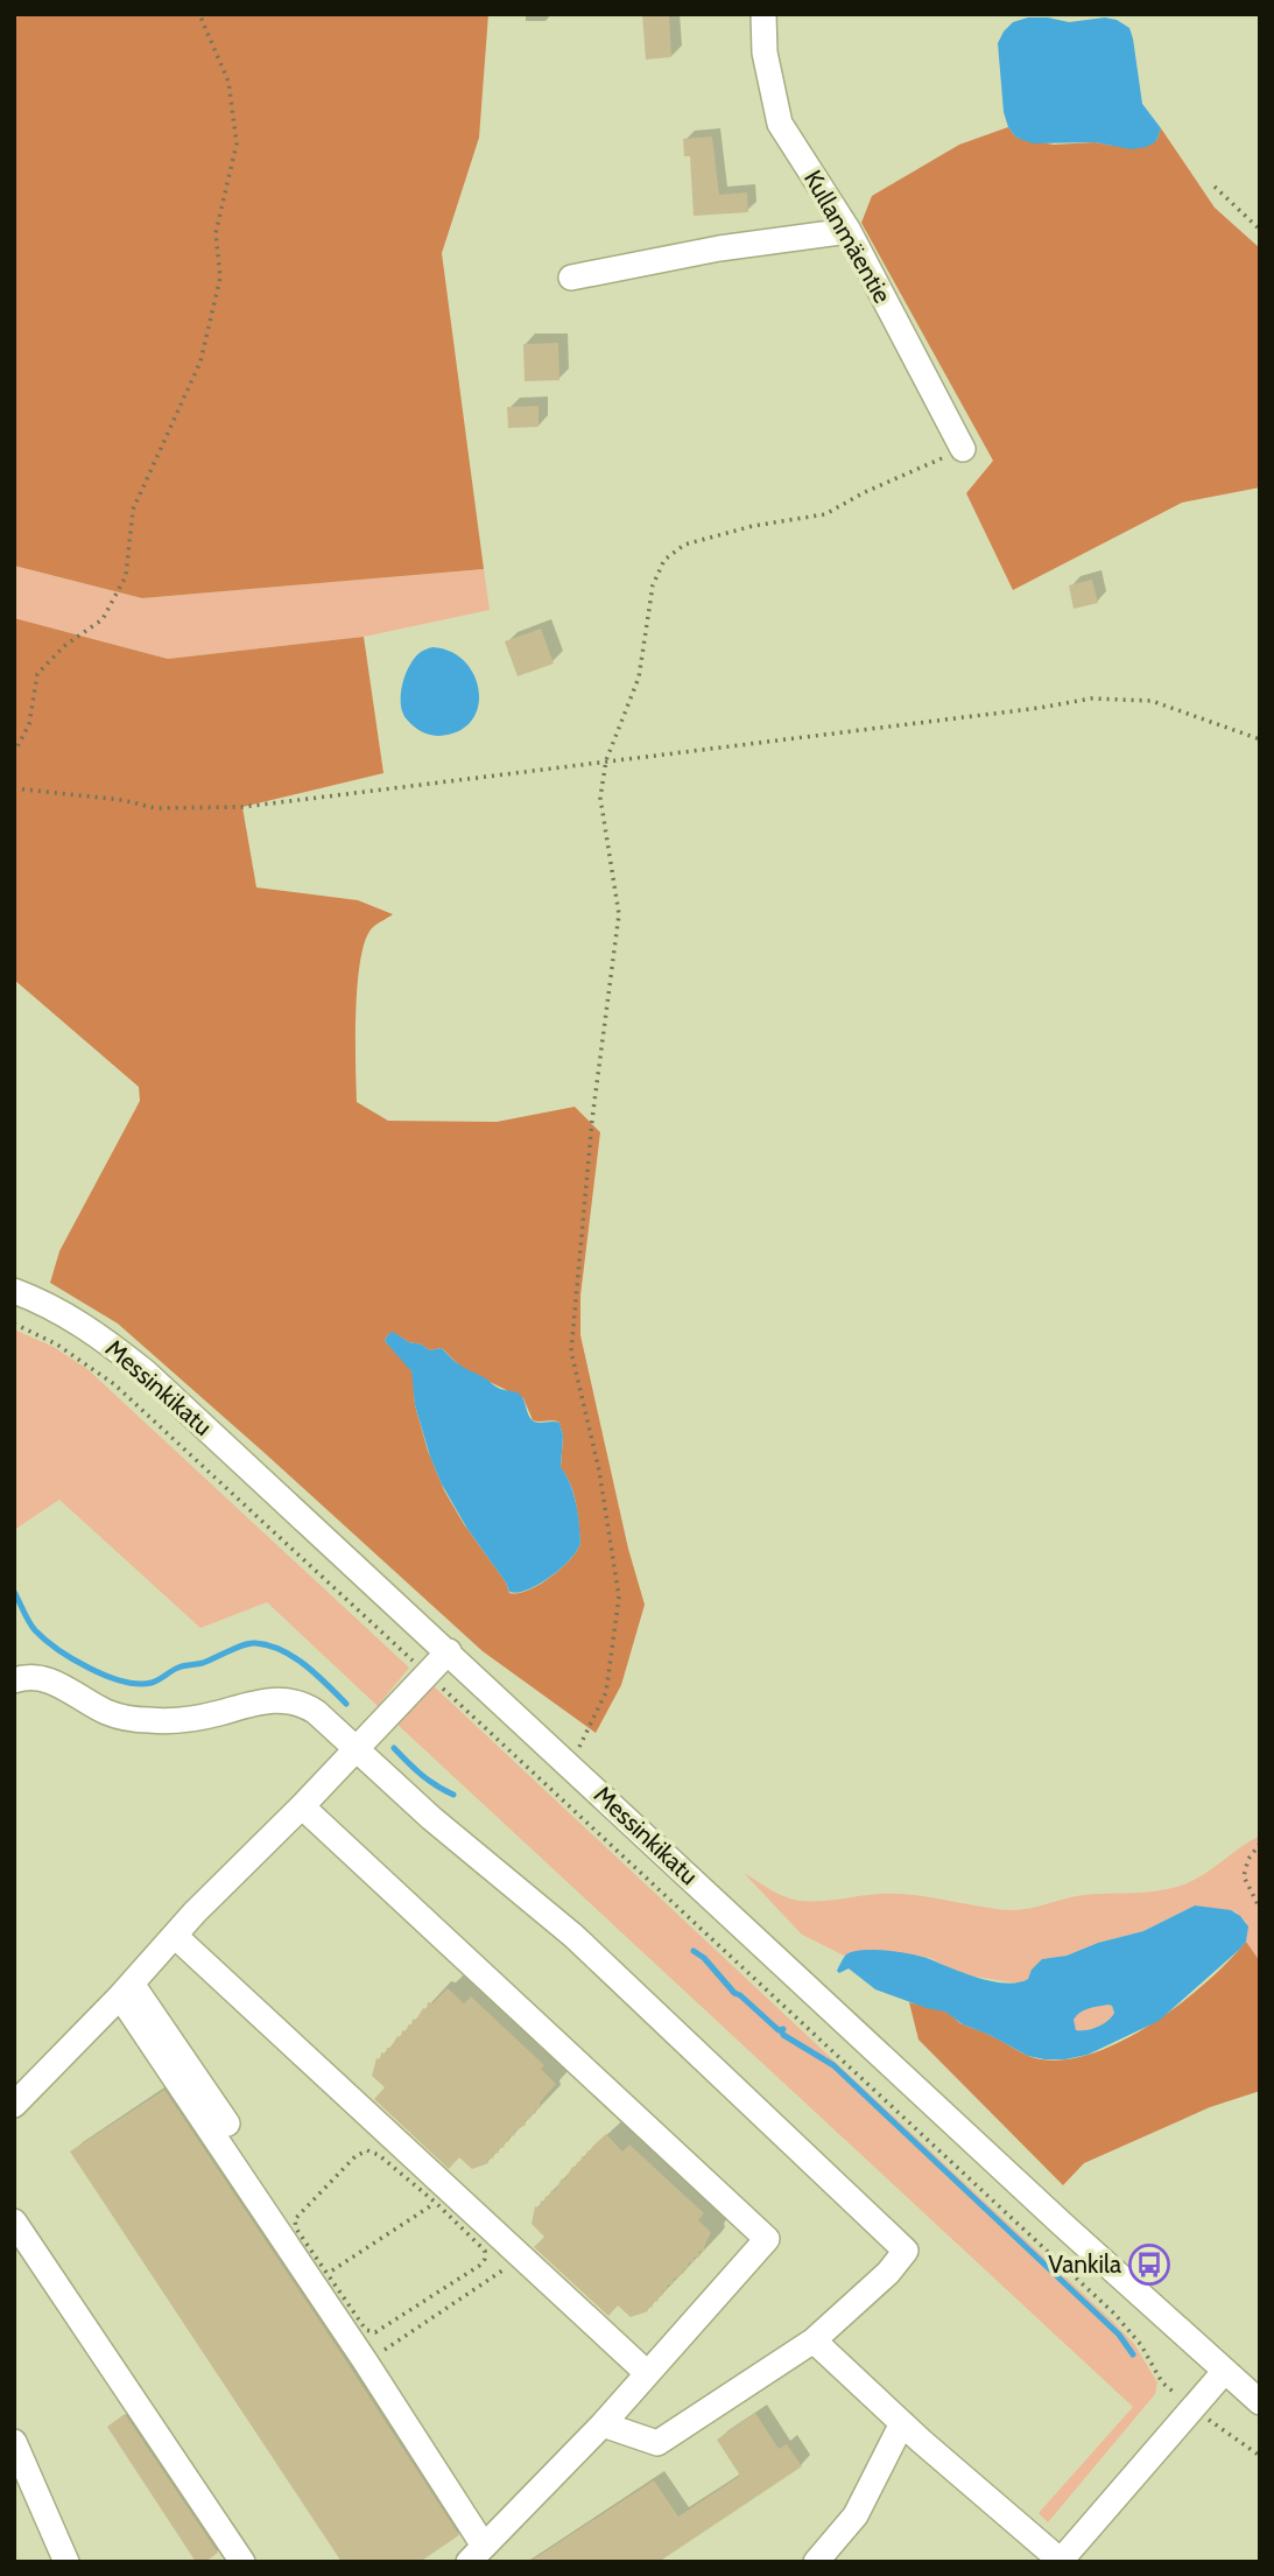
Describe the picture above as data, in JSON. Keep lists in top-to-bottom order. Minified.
{"streets":{"street":["Kullanmäentie","Messinkikatu"]},"places":{"bus stop":["Vankila"]}}
